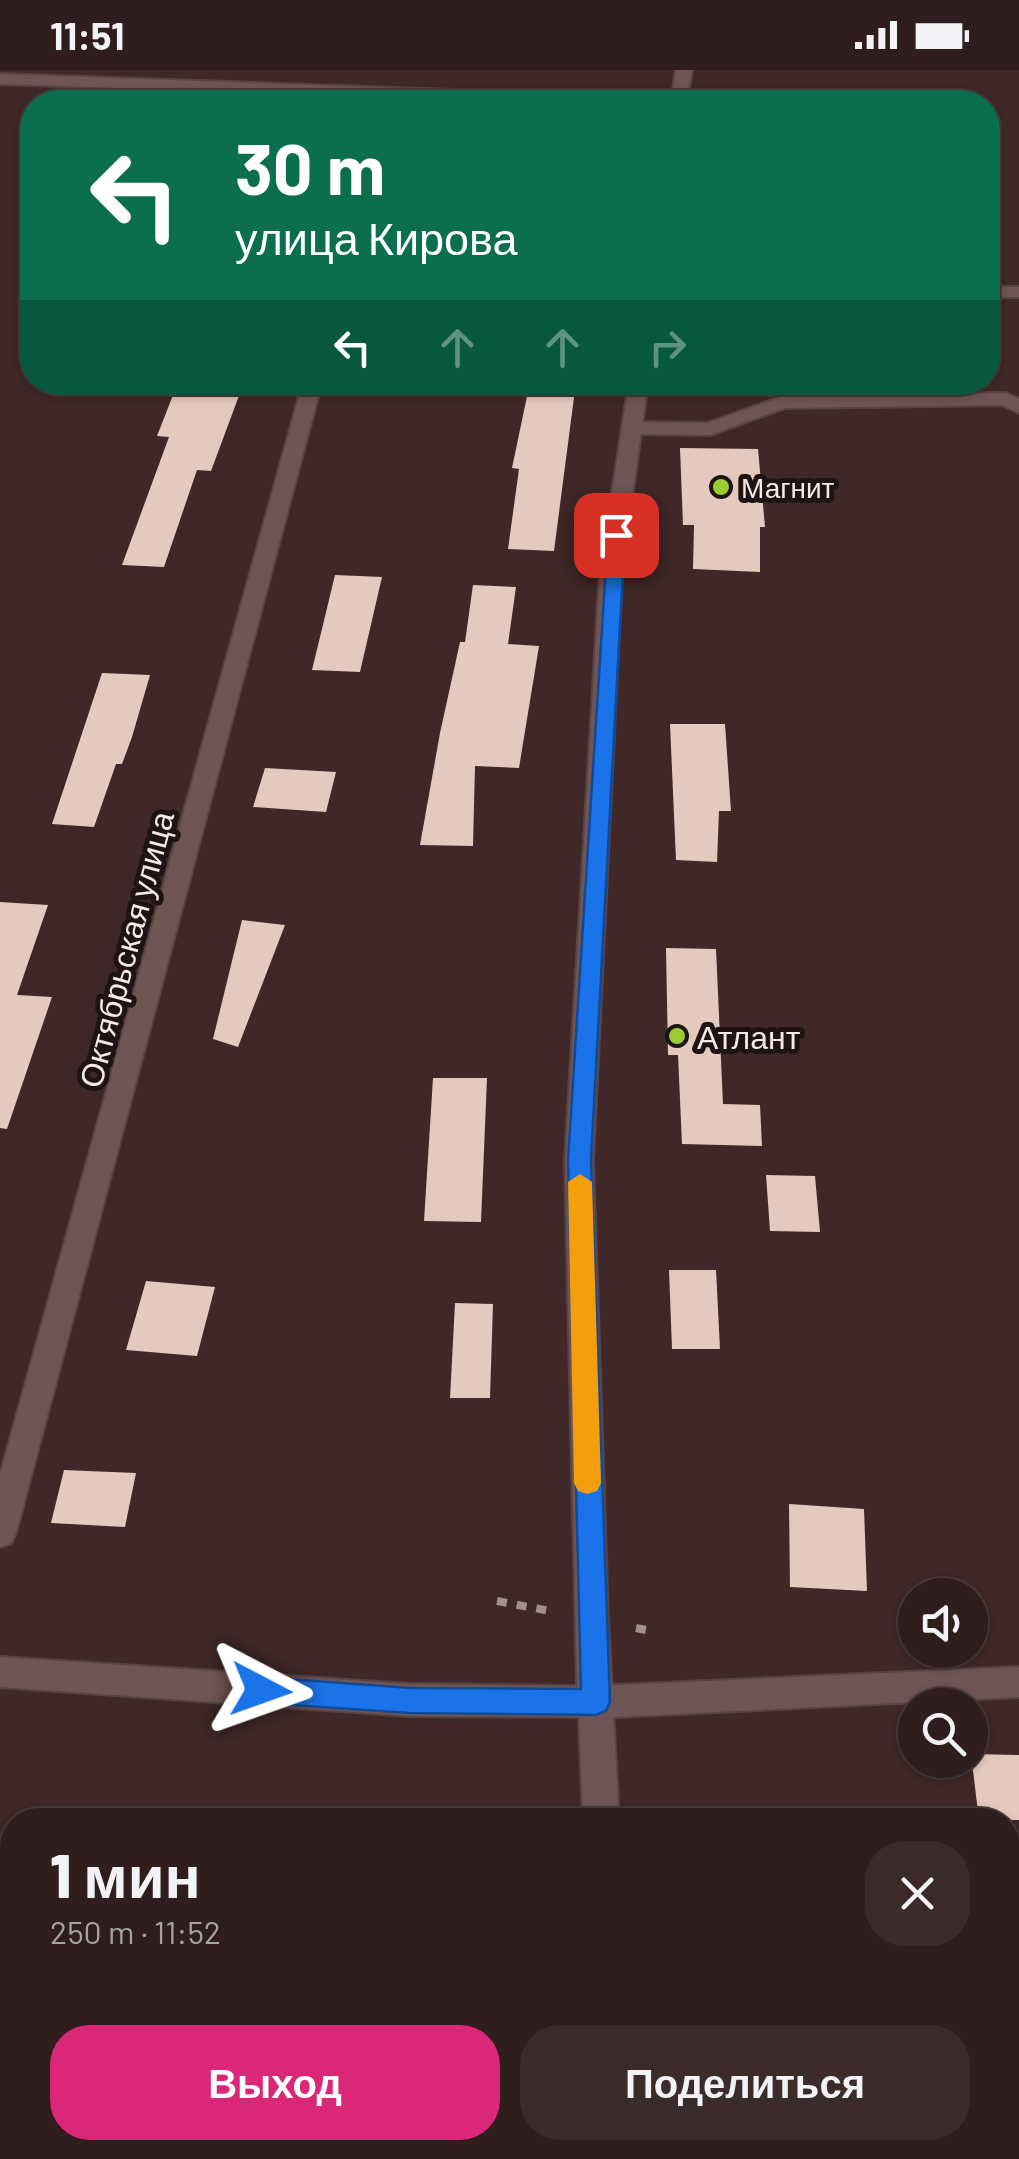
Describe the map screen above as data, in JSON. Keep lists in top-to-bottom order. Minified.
{"streets":{"street":["Октябрьская улица"]},"places":["Магнит","Атлант"],"page":{"status":"11:51","turn":["30 m","улица Кирова"],"heading":["1 мин","250 m · 11:52"],"buttons":["Выход","Поделиться"]}}
